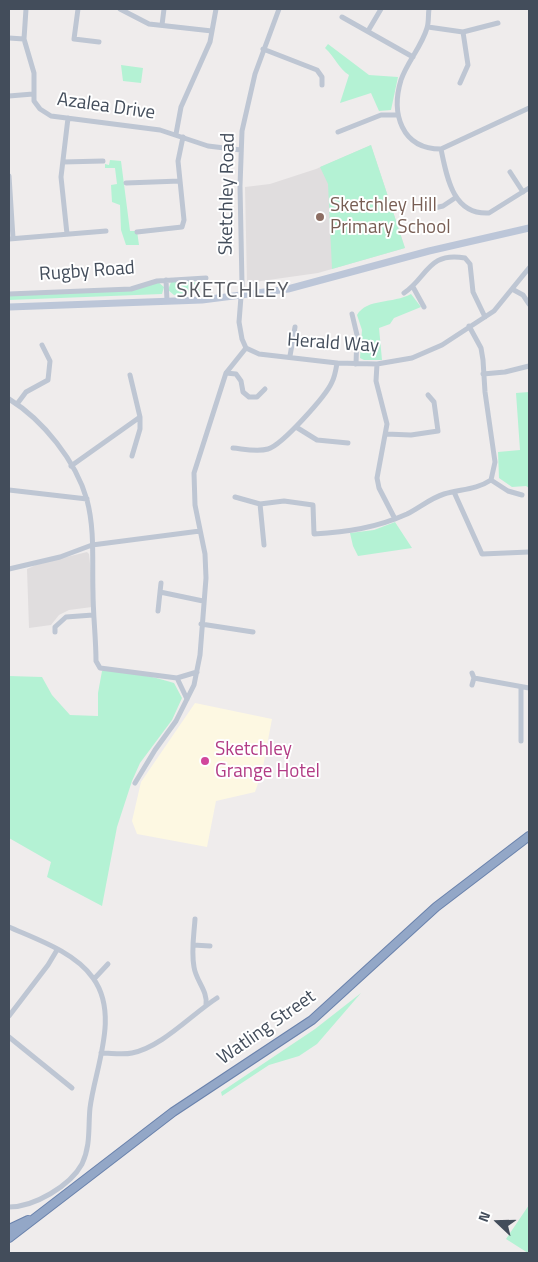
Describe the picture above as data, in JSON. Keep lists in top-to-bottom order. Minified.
{"streets":{"highway":["Watling Street"],"main road":["Rugby Road"],"street":["Azalea Drive","Sketchley Road","Herald Way"]},"crossings":[["Azalea Drive","Sketchley Road"],["Sketchley Road","Rugby Road"]],"districts":["SKETCHLEY"],"places":["Sketchley Hill Primary School","Sketchley Grange Hotel"],"north":"left"}
